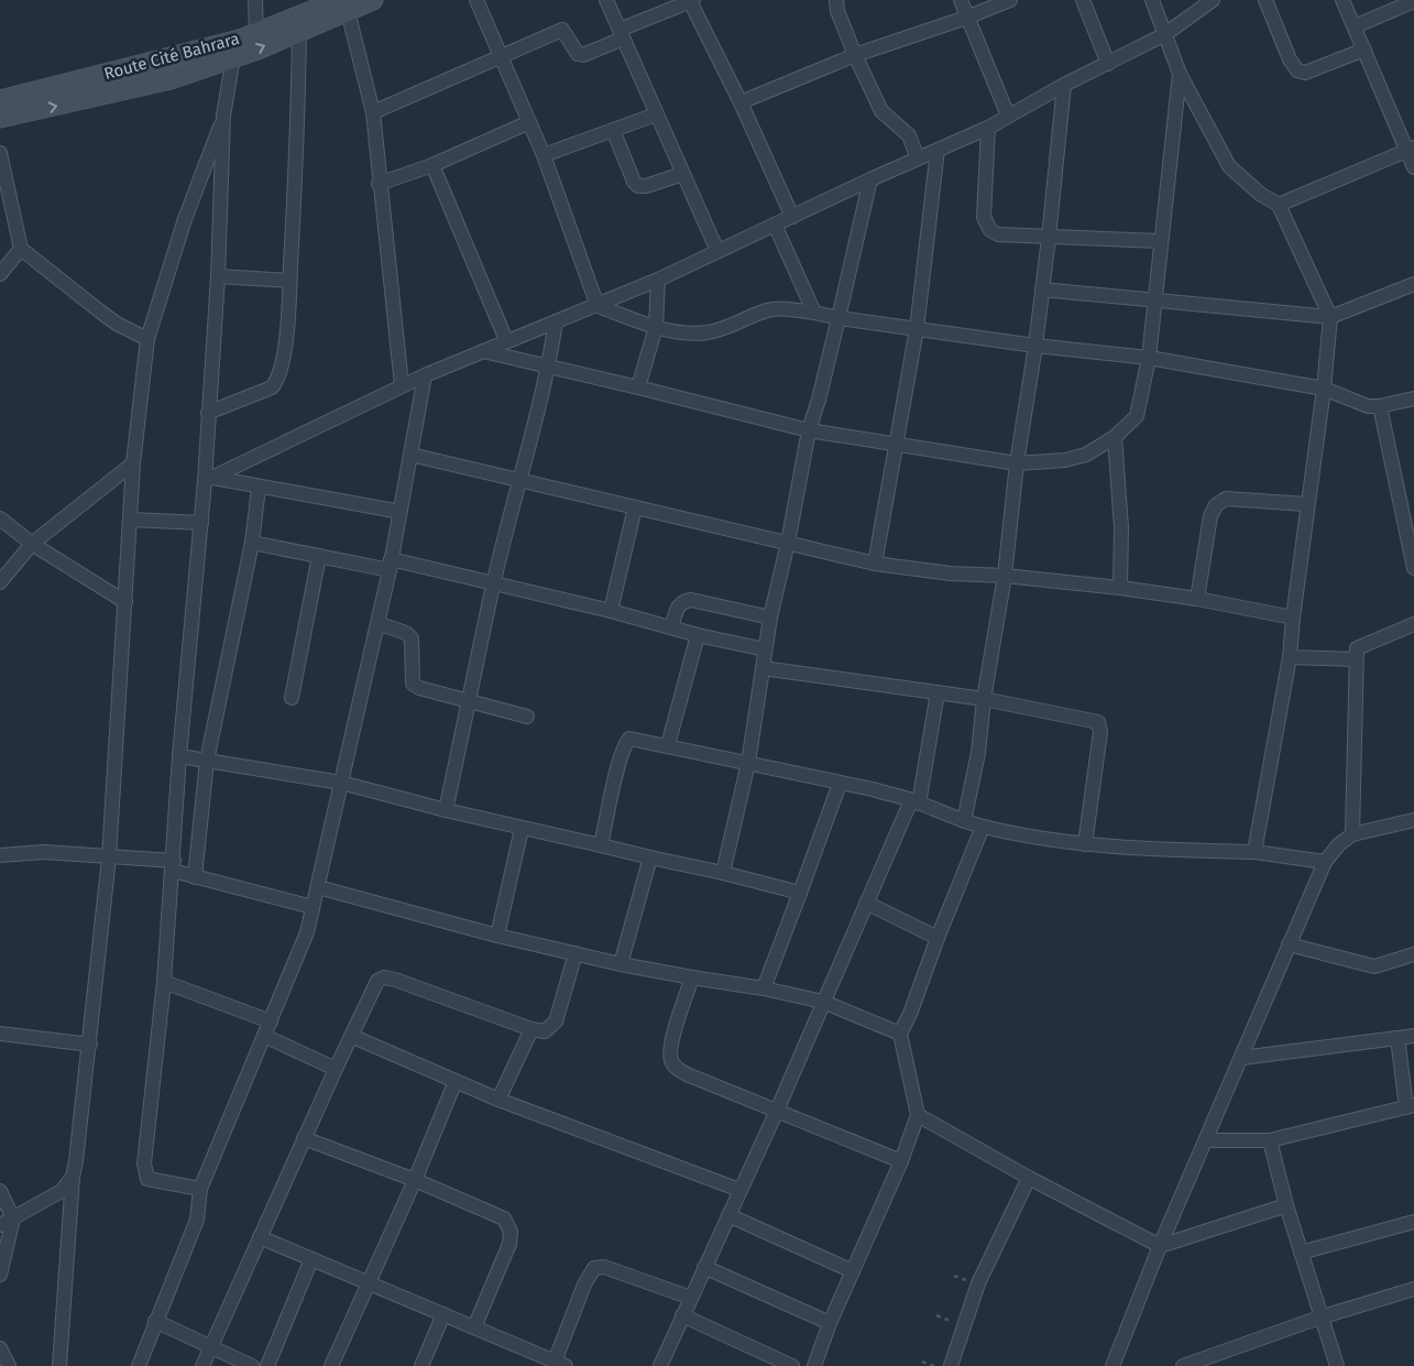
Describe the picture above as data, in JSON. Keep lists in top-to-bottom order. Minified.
{"streets":{"main road":["Route Cité Bahrara"]}}
